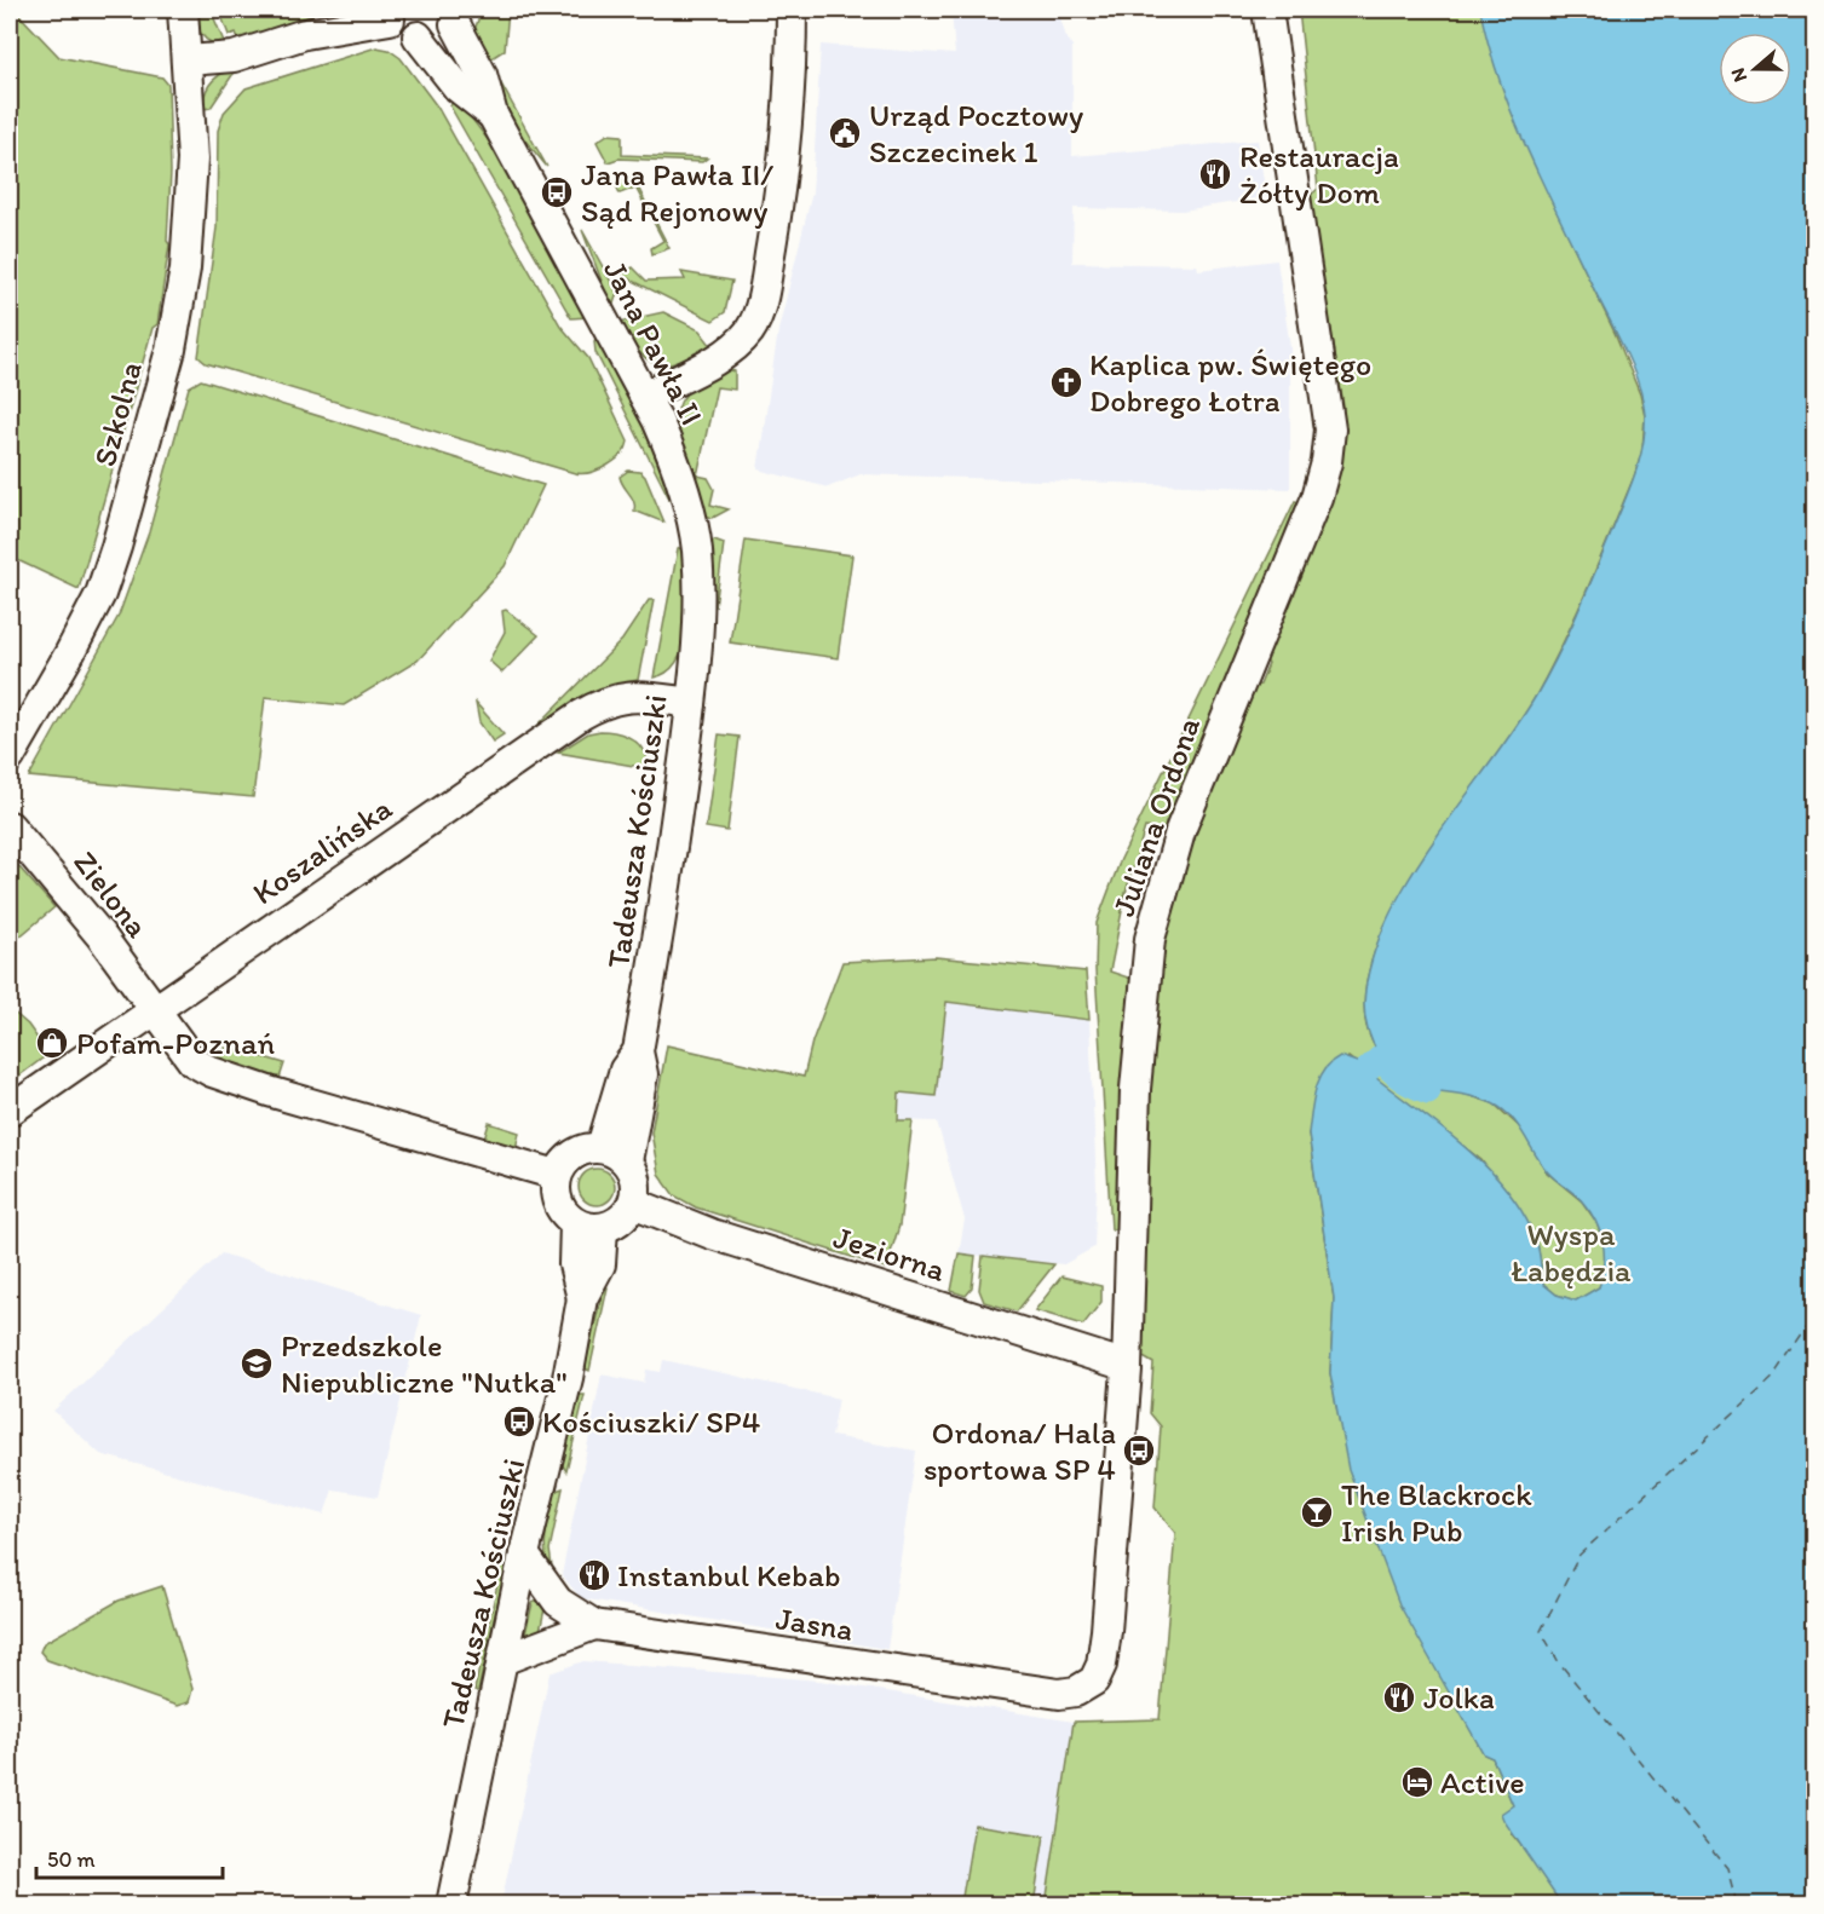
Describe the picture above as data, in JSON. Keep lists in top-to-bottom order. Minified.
{"streets":{"street":["Jana Pawła II","Szkolna","Juliana Ordona","Tadeusza Kościuszki","Koszalińska","Zielona","Jeziorna","Jasna"]},"crossings":[["Jana Pawła II","Tadeusza Kościuszki"],["Juliana Ordona","Jeziorna"],["Juliana Ordona","Jasna"],["Tadeusza Kościuszki","Koszalińska"],["Tadeusza Kościuszki","Jeziorna"],["Tadeusza Kościuszki","Jasna"],["Koszalińska","Zielona"]],"parks":["Wyspa Łabędzia"],"places":{"public building":["Urząd Pocztowy Szczecinek 1"],"restaurant":["Restauracja Żółty Dom","Instanbul Kebab","Jolka"],"bus stop":["Jana Pawła II/ Sąd Rejonowy","Kościuszki/ SP4","Ordona/ Hala sportowa SP 4"],"church":["Kaplica pw. Świętego Dobrego Łotra"],"shop":["Pofam-Poznań"],"school or university":["Przedszkole Niepubliczne \"Nutka\""],"bar":["The Blackrock Irish Pub"],"hotel":["Active"]},"scale_bar":"50 m","north":"left"}
